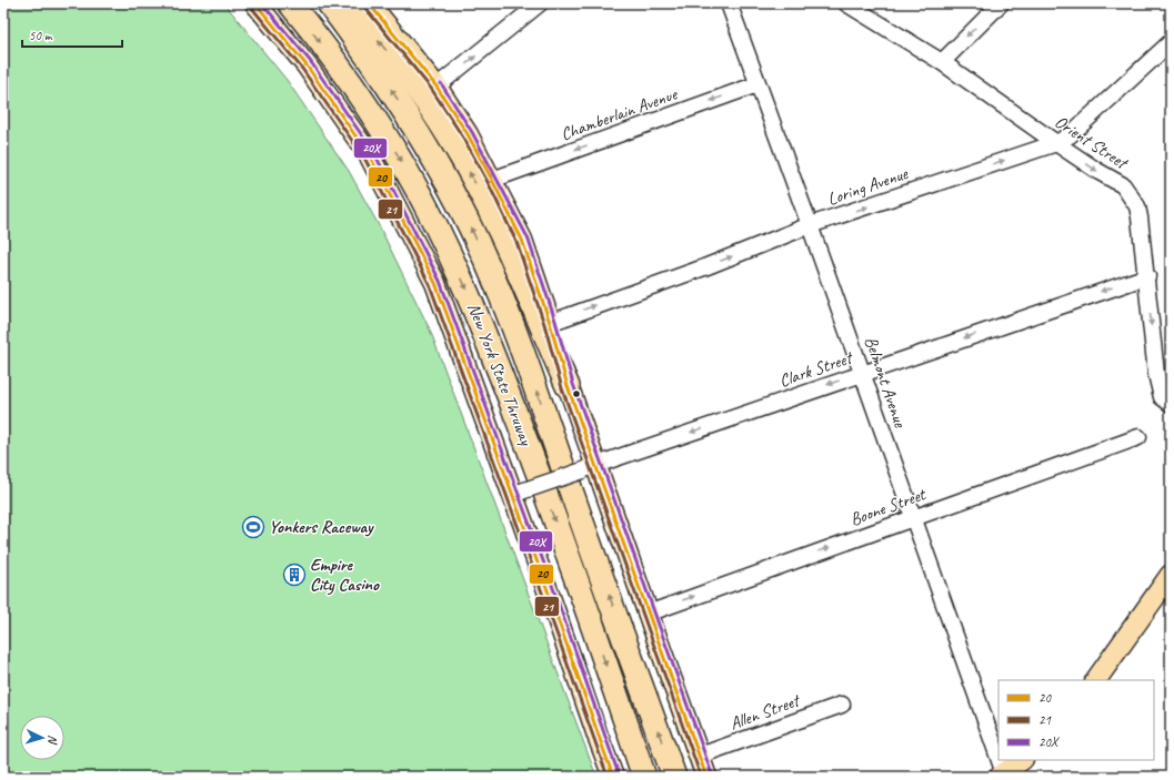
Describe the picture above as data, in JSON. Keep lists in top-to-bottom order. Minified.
{"streets":{"highway":["New York State Thruway"],"street":["Chamberlain Avenue","Orient Street","Loring Avenue","Clark Street","Belmont Avenue","Boone Street","Allen Street"]},"crossings":[["Chamberlain Avenue","Belmont Avenue"],["Orient Street","Loring Avenue"],["Orient Street","Clark Street"],["Loring Avenue","Belmont Avenue"],["Clark Street","Belmont Avenue"],["Belmont Avenue","Boone Street"]],"one_way":["Chamberlain Avenue","Orient Street","Loring Avenue","Clark Street","Boone Street"],"places":{"sports":["Yonkers Raceway"],"building":["Empire City Casino"]},"lines":["transit line 20","transit line 20X","transit line 21"],"legend":["20","21","20X"],"scale_bar":"50 m","north":"right"}
